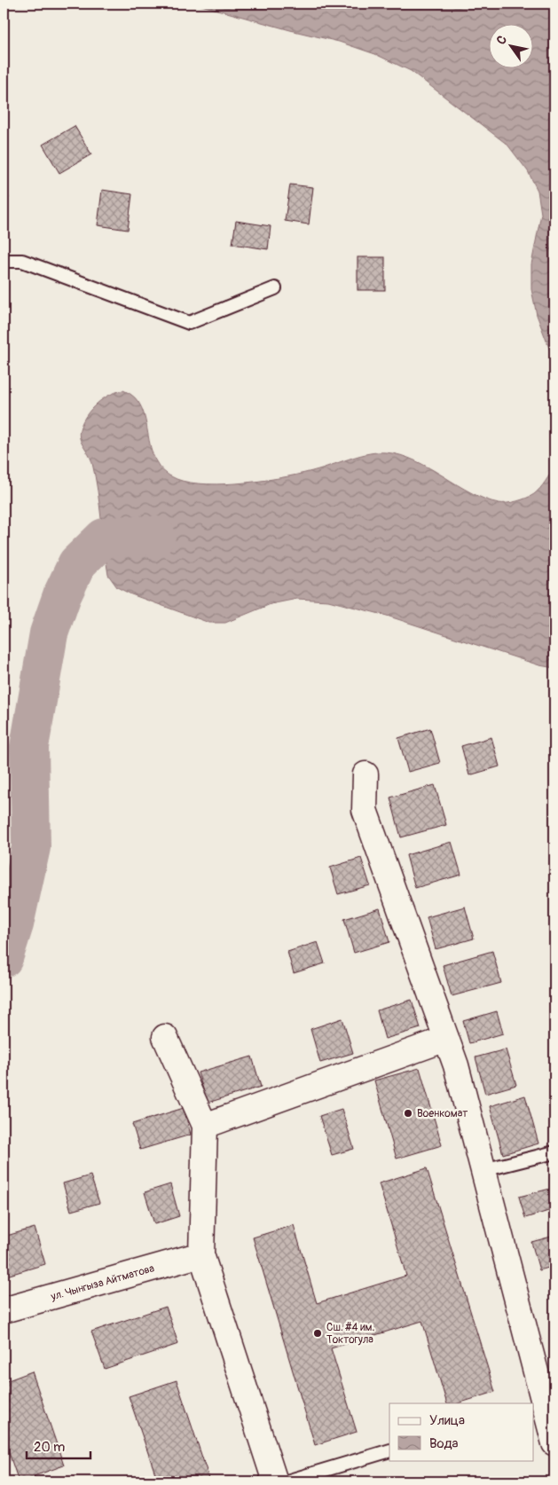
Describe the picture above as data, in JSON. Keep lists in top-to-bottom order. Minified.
{"streets":{"street":["ул. Чынгыза Айтматова"]},"places":["Военкомат","Сш. #4 им. Токтогула"],"legend":["Улица","Вода"],"scale_bar":"20 m","north":"top left"}
